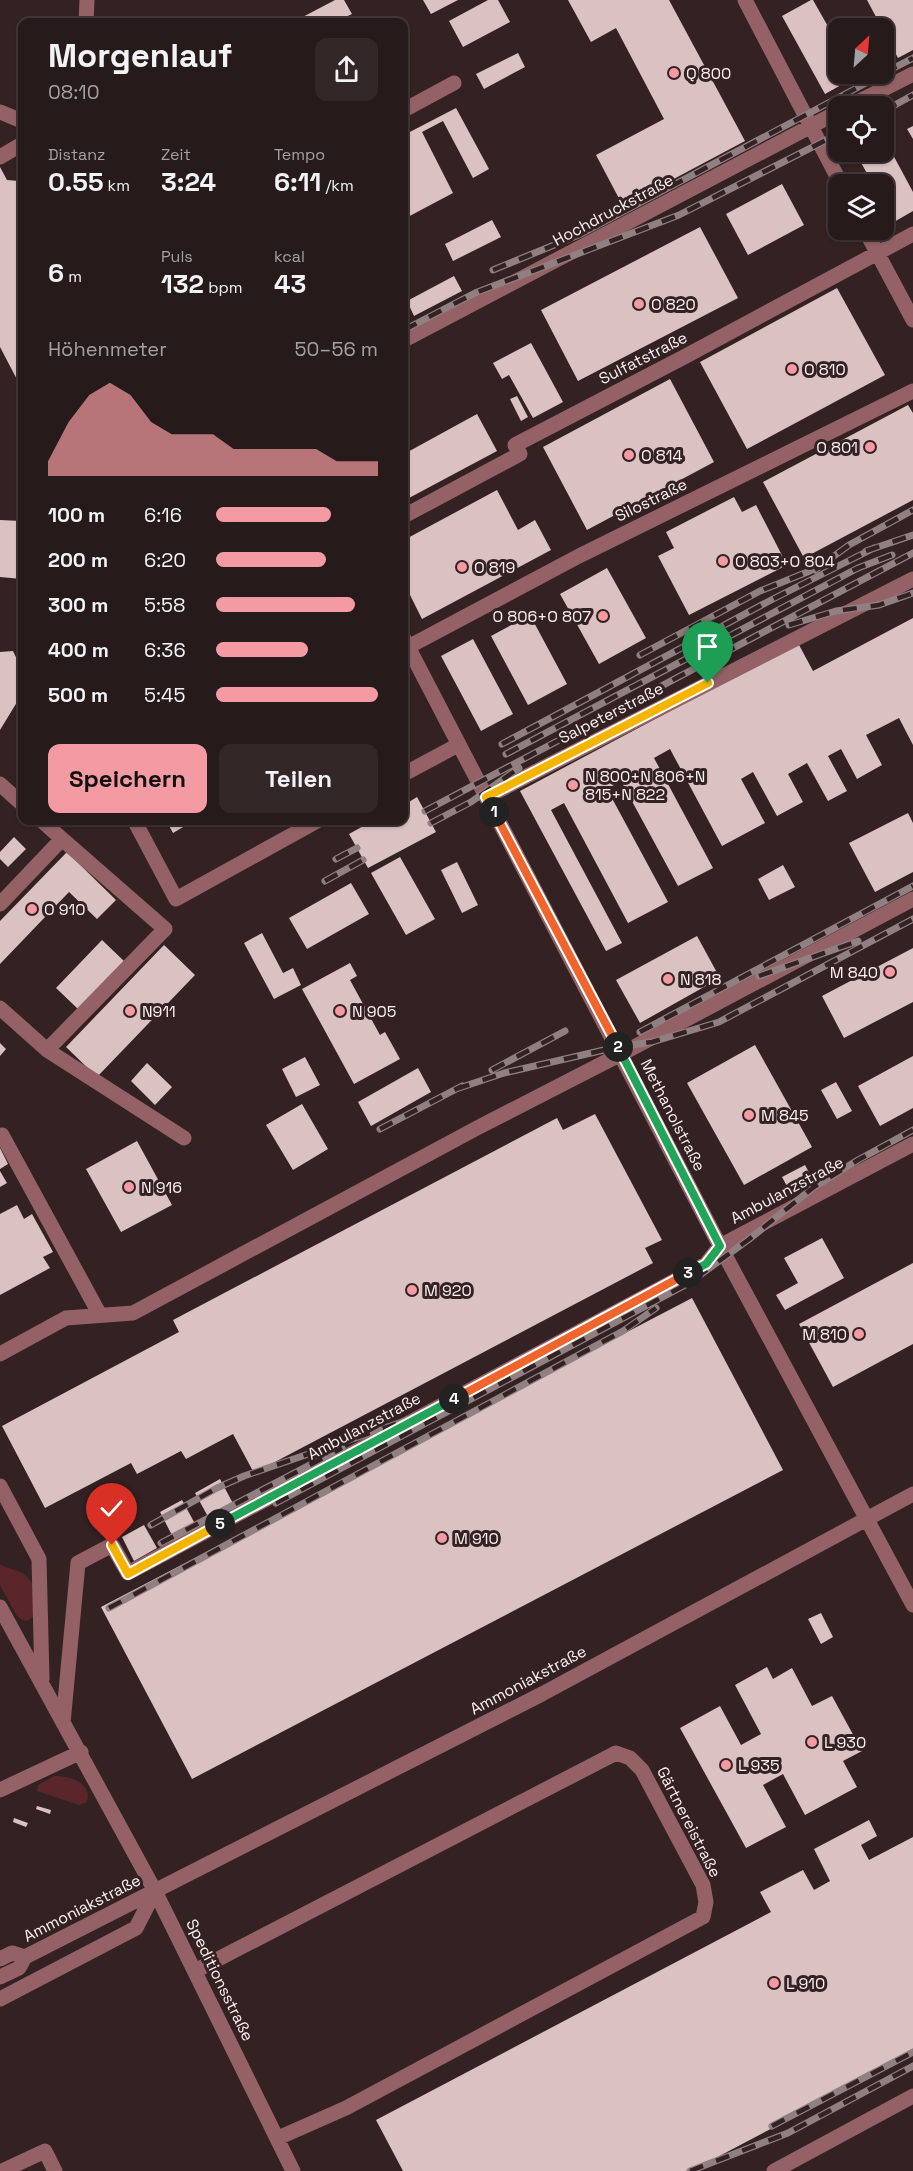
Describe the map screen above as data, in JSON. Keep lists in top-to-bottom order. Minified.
{"streets":{"street":["Hochdruckstraße","Sulfatstraße","Silostraße","Salpeterstraße","Methanolstraße","Ambulanzstraße","Ammoniakstraße","Gärtnereistraße","Speditionsstraße"]},"crossings":[["Salpeterstraße","Methanolstraße"],["Methanolstraße","Ambulanzstraße"],["Methanolstraße","Ammoniakstraße"],["Ambulanzstraße","Speditionsstraße"],["Ammoniakstraße","Speditionsstraße"],["Gärtnereistraße","Speditionsstraße"]],"places":["Q 800","O 820","O 810","O 801","O 814","O 803+O 804","O 819","O 806+O 807","N 800+N 806+N 815+N 822","O 910","M 840","N 818","N911","N 905","M 845","N 916","M 920","M 810","M 910","L 930","L 935","L 910"],"north":"top right","page":{"heading":["Morgenlauf","08:10"],"stats":[["Distanz","0.55 km"],["Zeit","3:24"],["Tempo","6:11 /km"],["6 m"],["Puls","132 bpm"],["kcal","43"]],"chart":["Höhenmeter","50–56 m"],"list":[{"name":"100 m","note":"6:16"},{"name":"200 m","note":"6:20"},{"name":"300 m","note":"5:58"},{"name":"400 m","note":"6:36"},{"name":"500 m","note":"5:45"}],"buttons":["Speichern","Teilen"],"pins":["1","2","3","4","5"]}}
